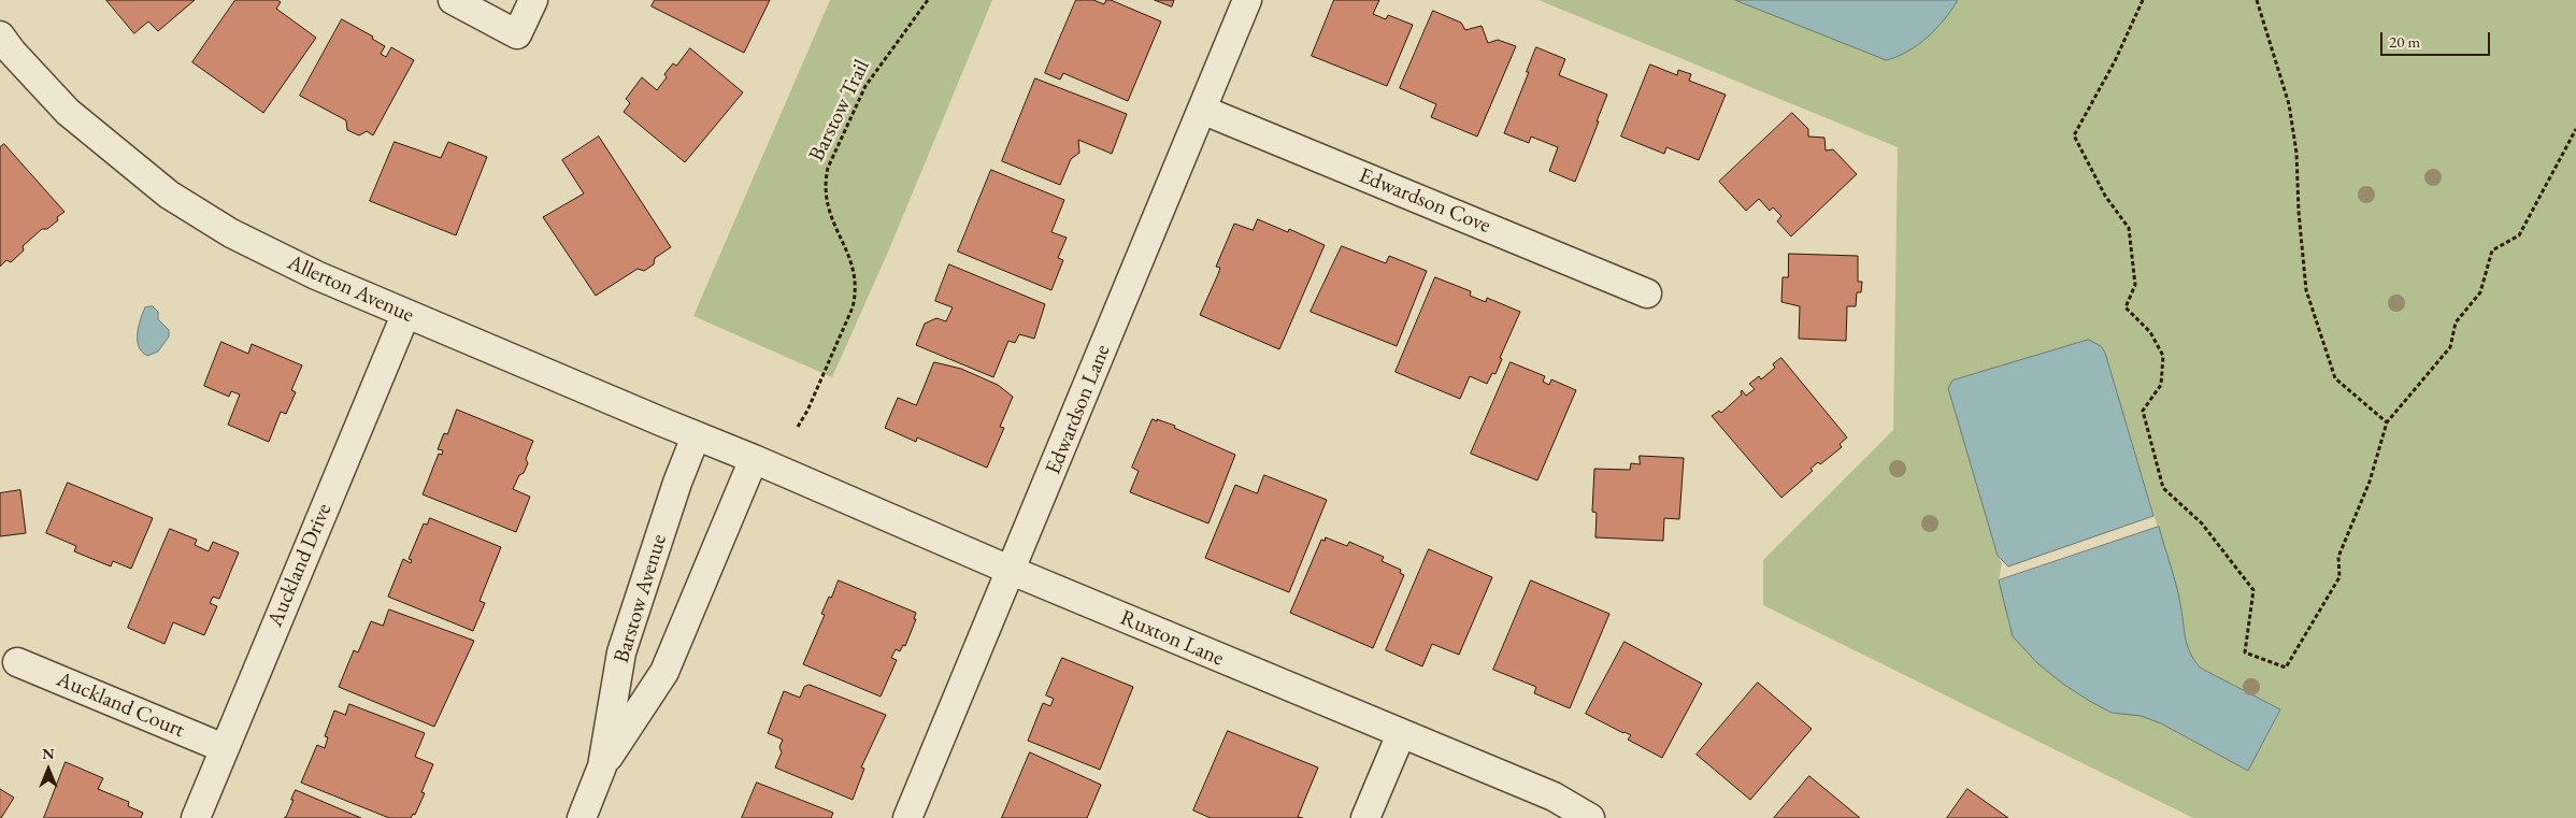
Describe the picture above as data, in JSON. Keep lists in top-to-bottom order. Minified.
{"streets":{"street":["Edwardson Cove","Allerton Avenue","Edwardson Lane","Auckland Drive","Barstow Avenue","Ruxton Lane","Auckland Court"],"path":["Barstow Trail"]},"crossings":[["Edwardson Cove","Edwardson Lane"],["Allerton Avenue","Auckland Drive"],["Allerton Avenue","Barstow Avenue"],["Allerton Avenue","Ruxton Lane"],["Edwardson Lane","Ruxton Lane"],["Auckland Drive","Auckland Court"],["Barstow Avenue","Ruxton Lane"]],"scale_bar":"20 m","north":"top"}
